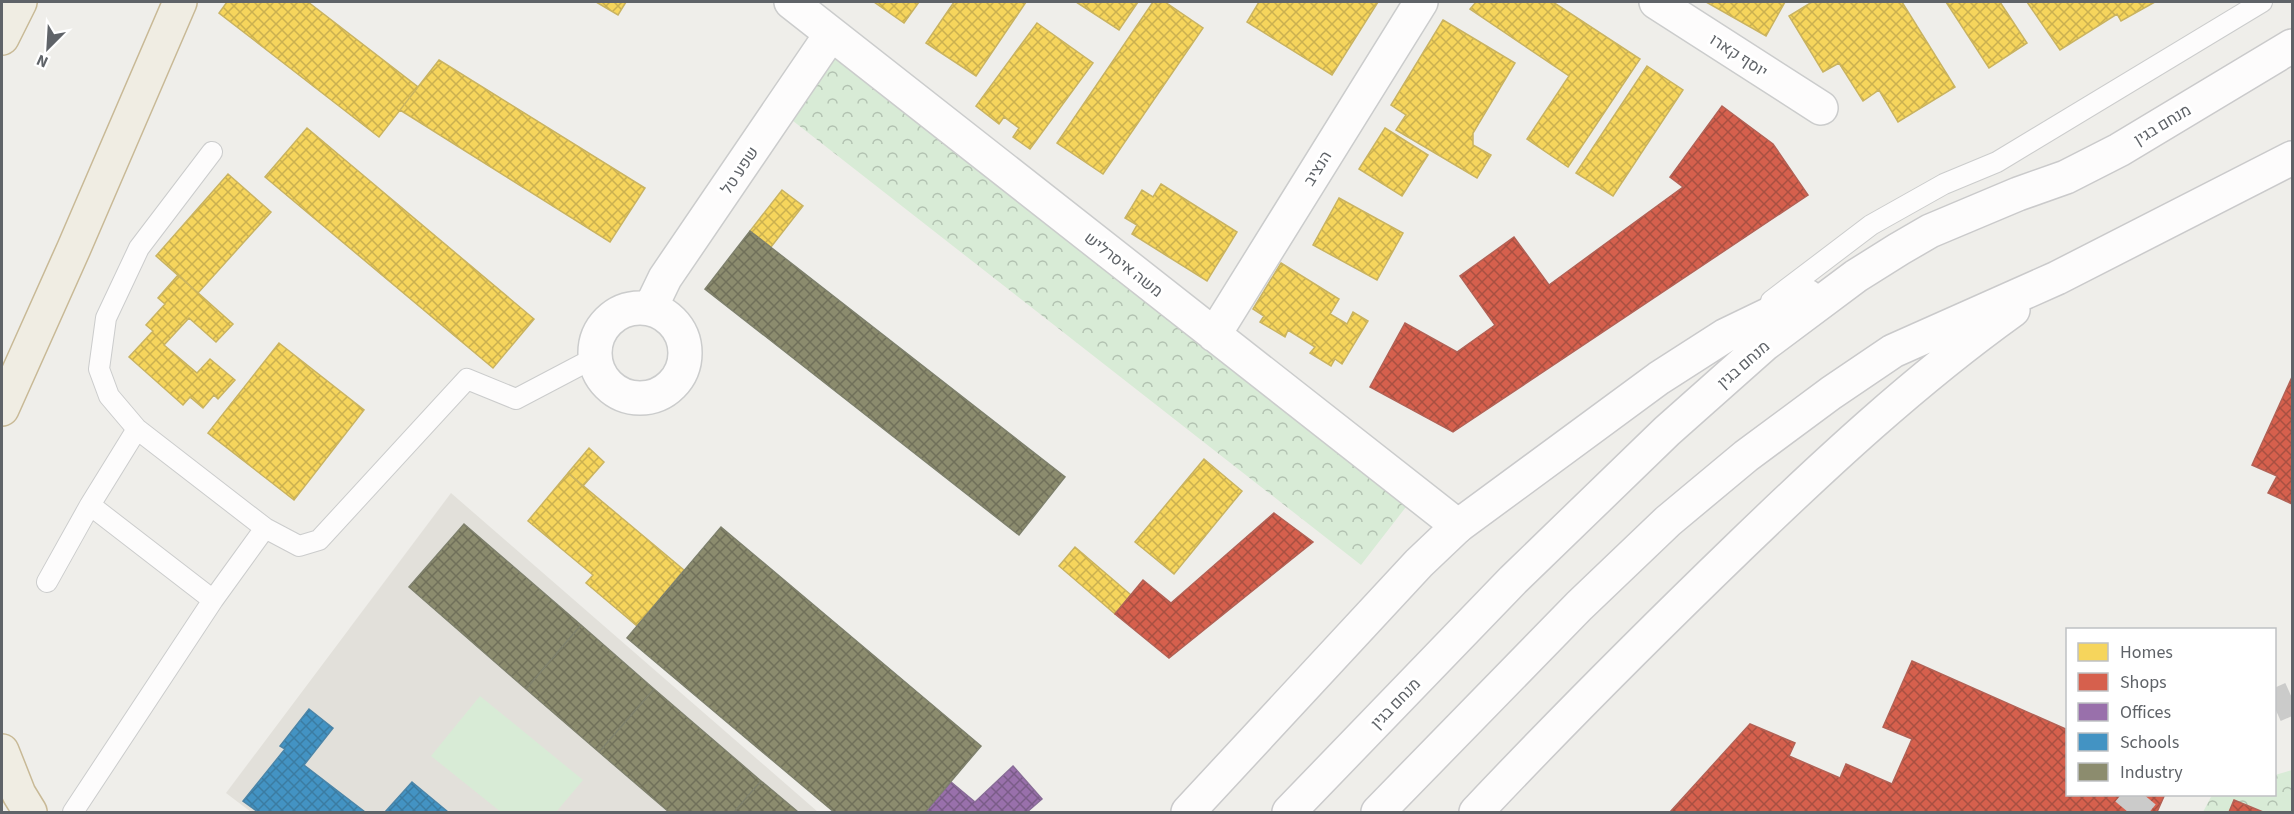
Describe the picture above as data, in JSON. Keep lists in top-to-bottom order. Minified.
{"streets":{"main road":["יוסף קארו","מנחם בגין","הנציב","שפע טל","משה איסרליש"]},"crossings":[["הנציב","משה איסרליש"],["שפע טל","משה איסרליש"]],"legend":["Homes","Shops","Offices","Schools","Industry"],"north":"bottom left"}
